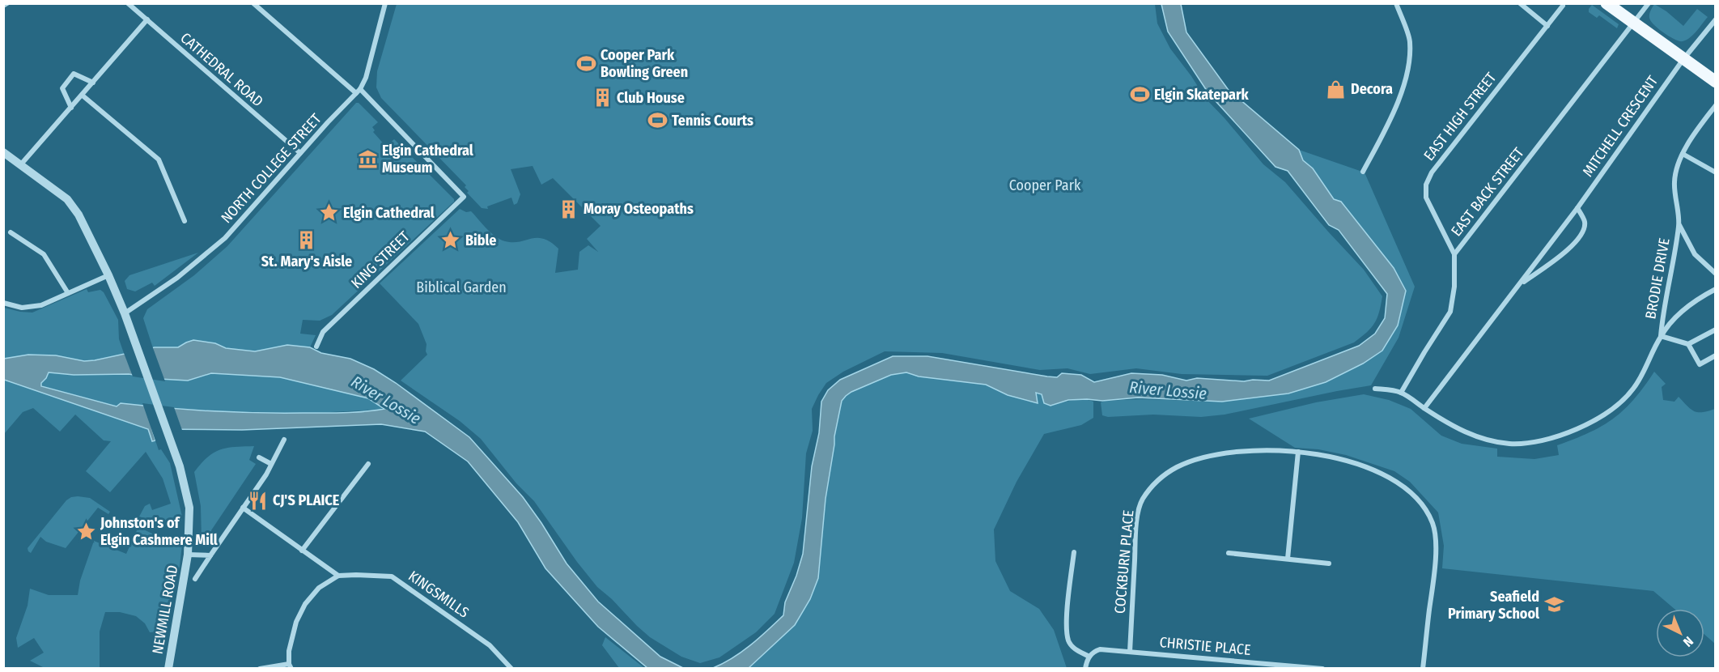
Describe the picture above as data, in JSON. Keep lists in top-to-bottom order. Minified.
{"streets":{"street":["CATHEDRAL ROAD","EAST HIGH STREET","MITCHELL CRESCENT","NORTH COLLEGE STREET","EAST BACK STREET","KING STREET","BRODIE DRIVE","COCKBURN PLACE","KINGSMILLS","NEWMILL ROAD","CHRISTIE PLACE"]},"crossings":[["CATHEDRAL ROAD","NORTH COLLEGE STREET"],["EAST HIGH STREET","EAST BACK STREET"],["MITCHELL CRESCENT","BRODIE DRIVE"],["NORTH COLLEGE STREET","KING STREET"],["NORTH COLLEGE STREET","NEWMILL ROAD"],["EAST BACK STREET","BRODIE DRIVE"],["COCKBURN PLACE","CHRISTIE PLACE"]],"water":["River Lossie"],"parks":["Cooper Park","Biblical Garden"],"places":{"sports":["Cooper Park Bowling Green","Elgin Skatepark","Tennis Courts"],"shop":["Decora"],"building":["Club House","Moray Osteopaths","St. Mary's Aisle"],"museum":["Elgin Cathedral Museum"],"place":["Elgin Cathedral","Bible","Johnston's of Elgin Cashmere Mill"],"restaurant":["CJ'S PLAICE"],"school or university":["Seafield Primary School"]},"north":"bottom right"}
